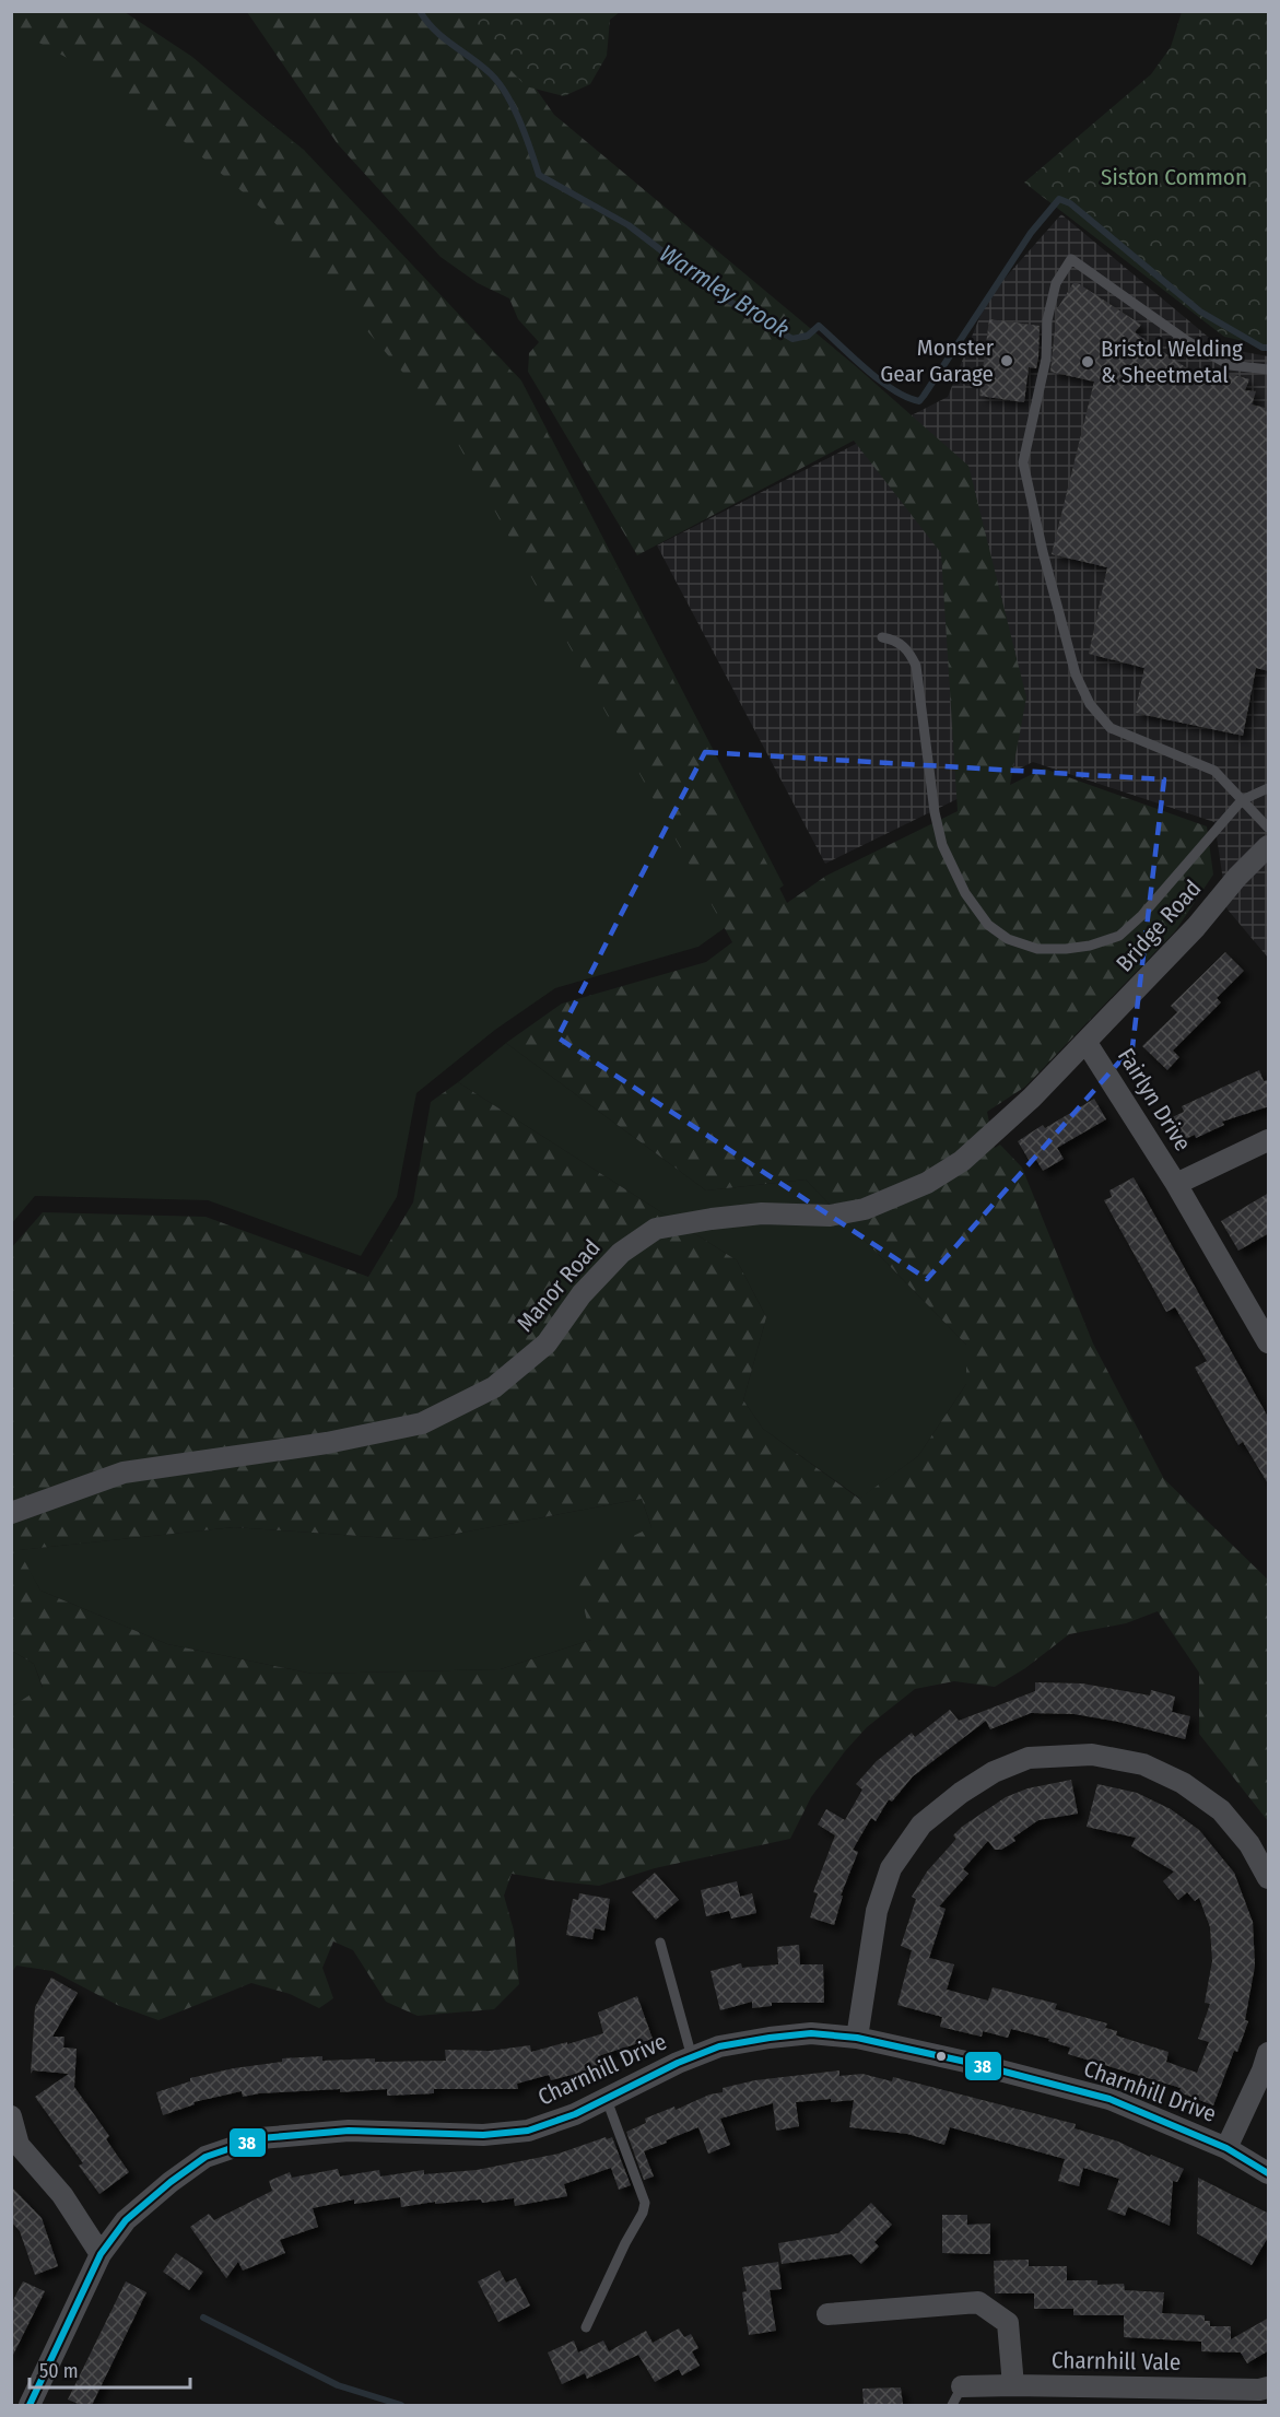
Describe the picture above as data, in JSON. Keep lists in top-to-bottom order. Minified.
{"streets":{"street":["Bridge Road","Fairlyn Drive","Manor Road","Charnhill Drive","Charnhill Vale"]},"crossings":[["Bridge Road","Fairlyn Drive"],["Bridge Road","Manor Road"]],"water":["Warmley Brook"],"parks":["Siston Common"],"places":["Monster Gear Garage","Bristol Welding & Sheetmetal"],"lines":["transit line 38"],"scale_bar":"50 m"}
